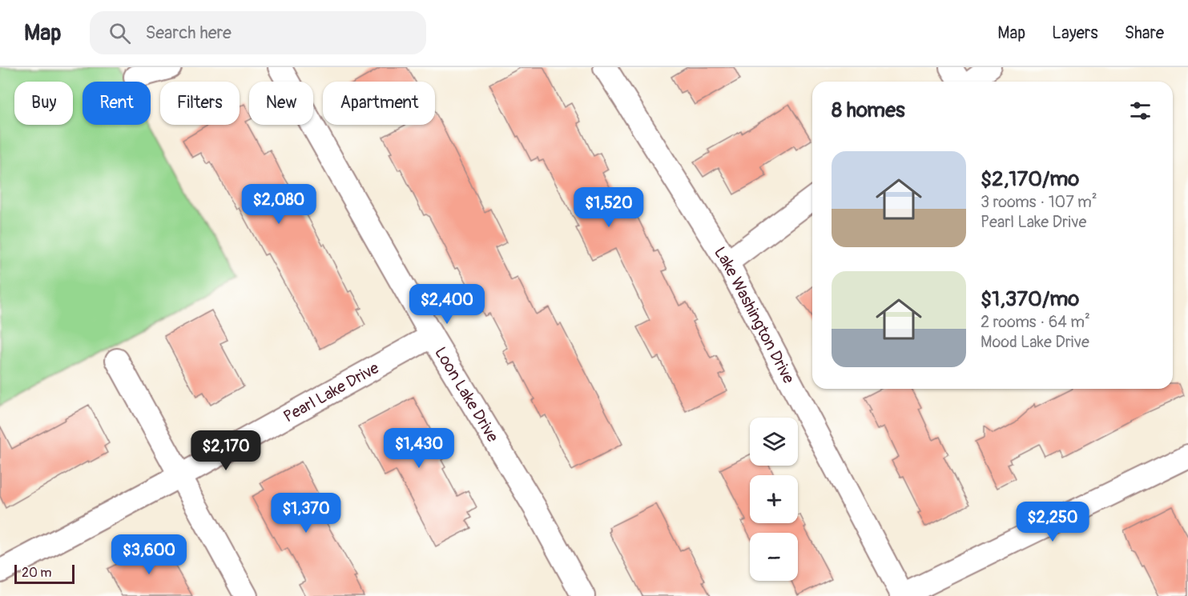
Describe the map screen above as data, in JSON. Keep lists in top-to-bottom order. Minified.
{"streets":{"street":["Lake Washington Drive","Pearl Lake Drive","Loon Lake Drive"]},"crossings":[["Pearl Lake Drive","Loon Lake Drive"]],"scale_bar":"20 m","page":{"header":"Map","search":"Search here","nav":["Map","Layers","Share"],"chip":["Buy","Rent","Filters","New","Apartment"],"heading":"8 homes","list":[{"name":"$2,170/mo","note":"3 rooms · 107 m² · Pearl Lake Drive"},{"name":"$1,370/mo","note":"2 rooms · 64 m² · Mood Lake Drive"}],"price":["$2,080","$1,520","$2,400","$1,430","$2,170","$1,370","$2,250","$3,600"],"map_buttons":["+","−"],"scale":"20 m"}}
